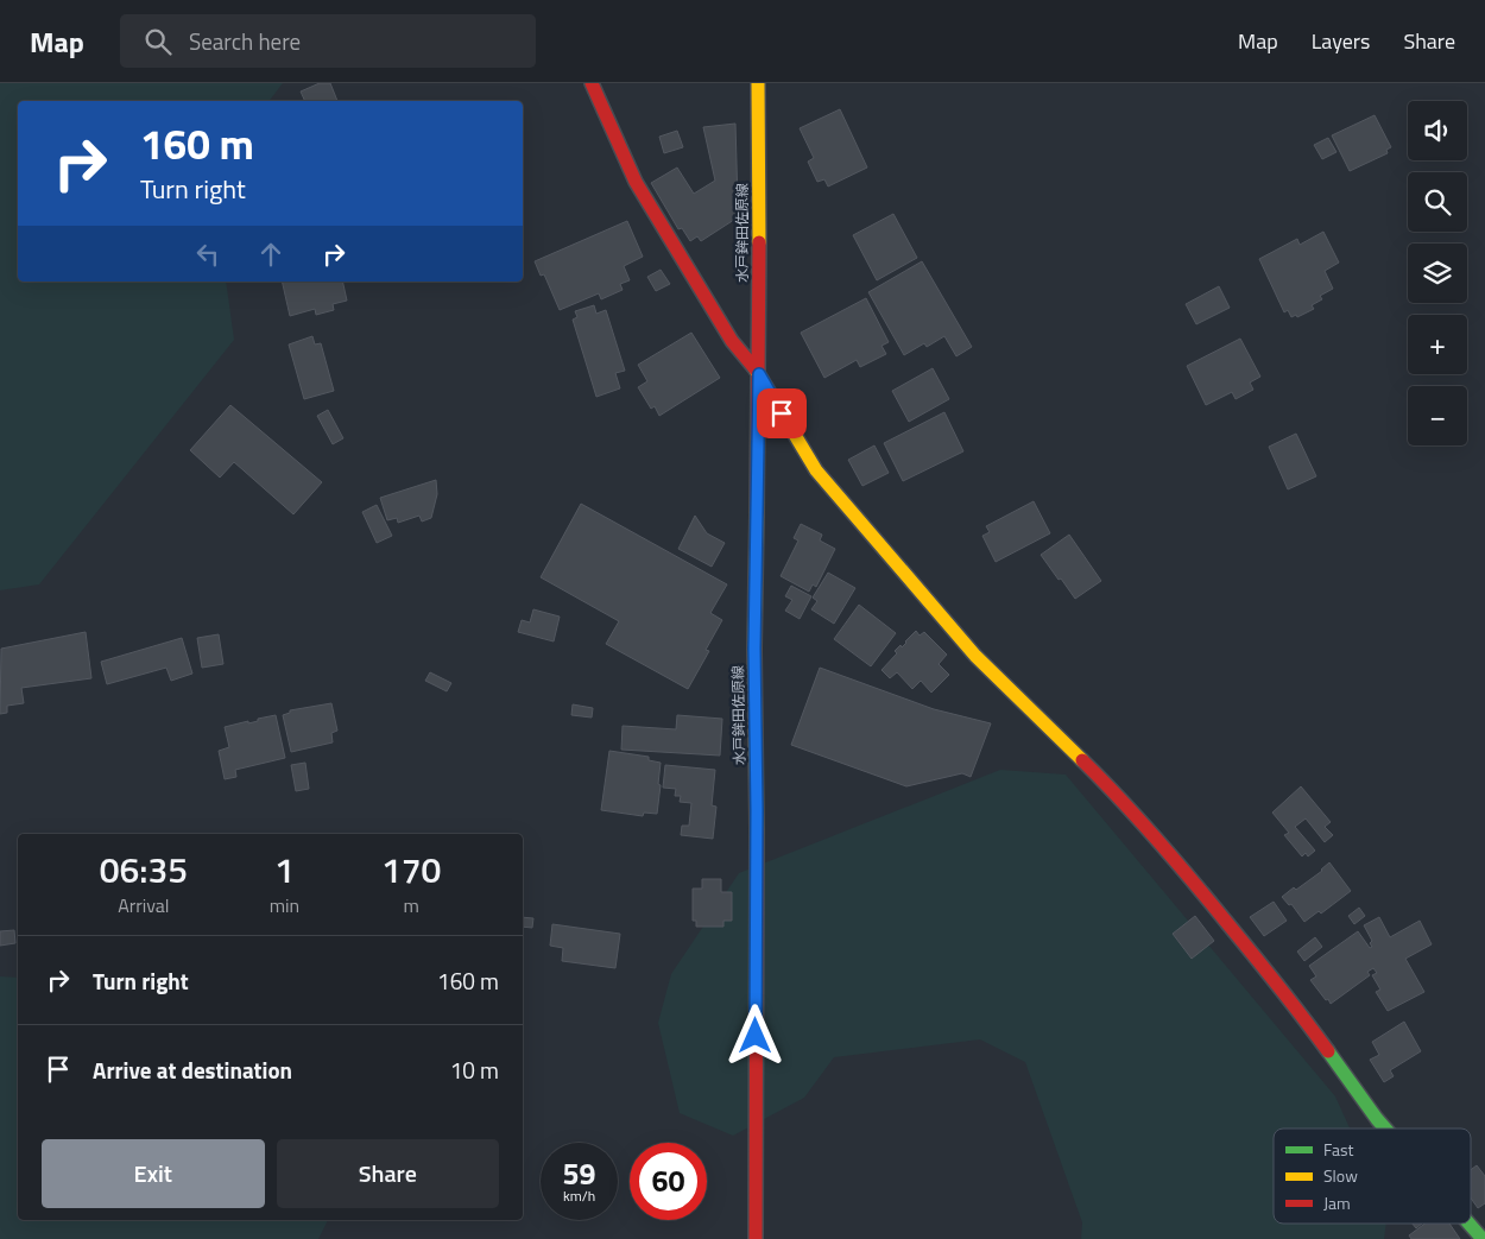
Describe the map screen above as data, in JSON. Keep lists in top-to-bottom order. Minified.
{"streets":{"street":["水戸鉾田佐原線"]},"legend":["Fast","Slow","Jam"],"page":{"header":"Map","search":"Search here","nav":["Map","Layers","Share"],"map_buttons":["+","−"],"turn":["160 m","Turn right"],"eta":["06:35","Arrival","1","min","170","m"],"list":[{"name":"Turn right","value":"160 m"},{"name":"Arrive at destination","value":"10 m"}],"buttons":["Exit","Share"],"speed":"59 km/h","limit":"60"}}
